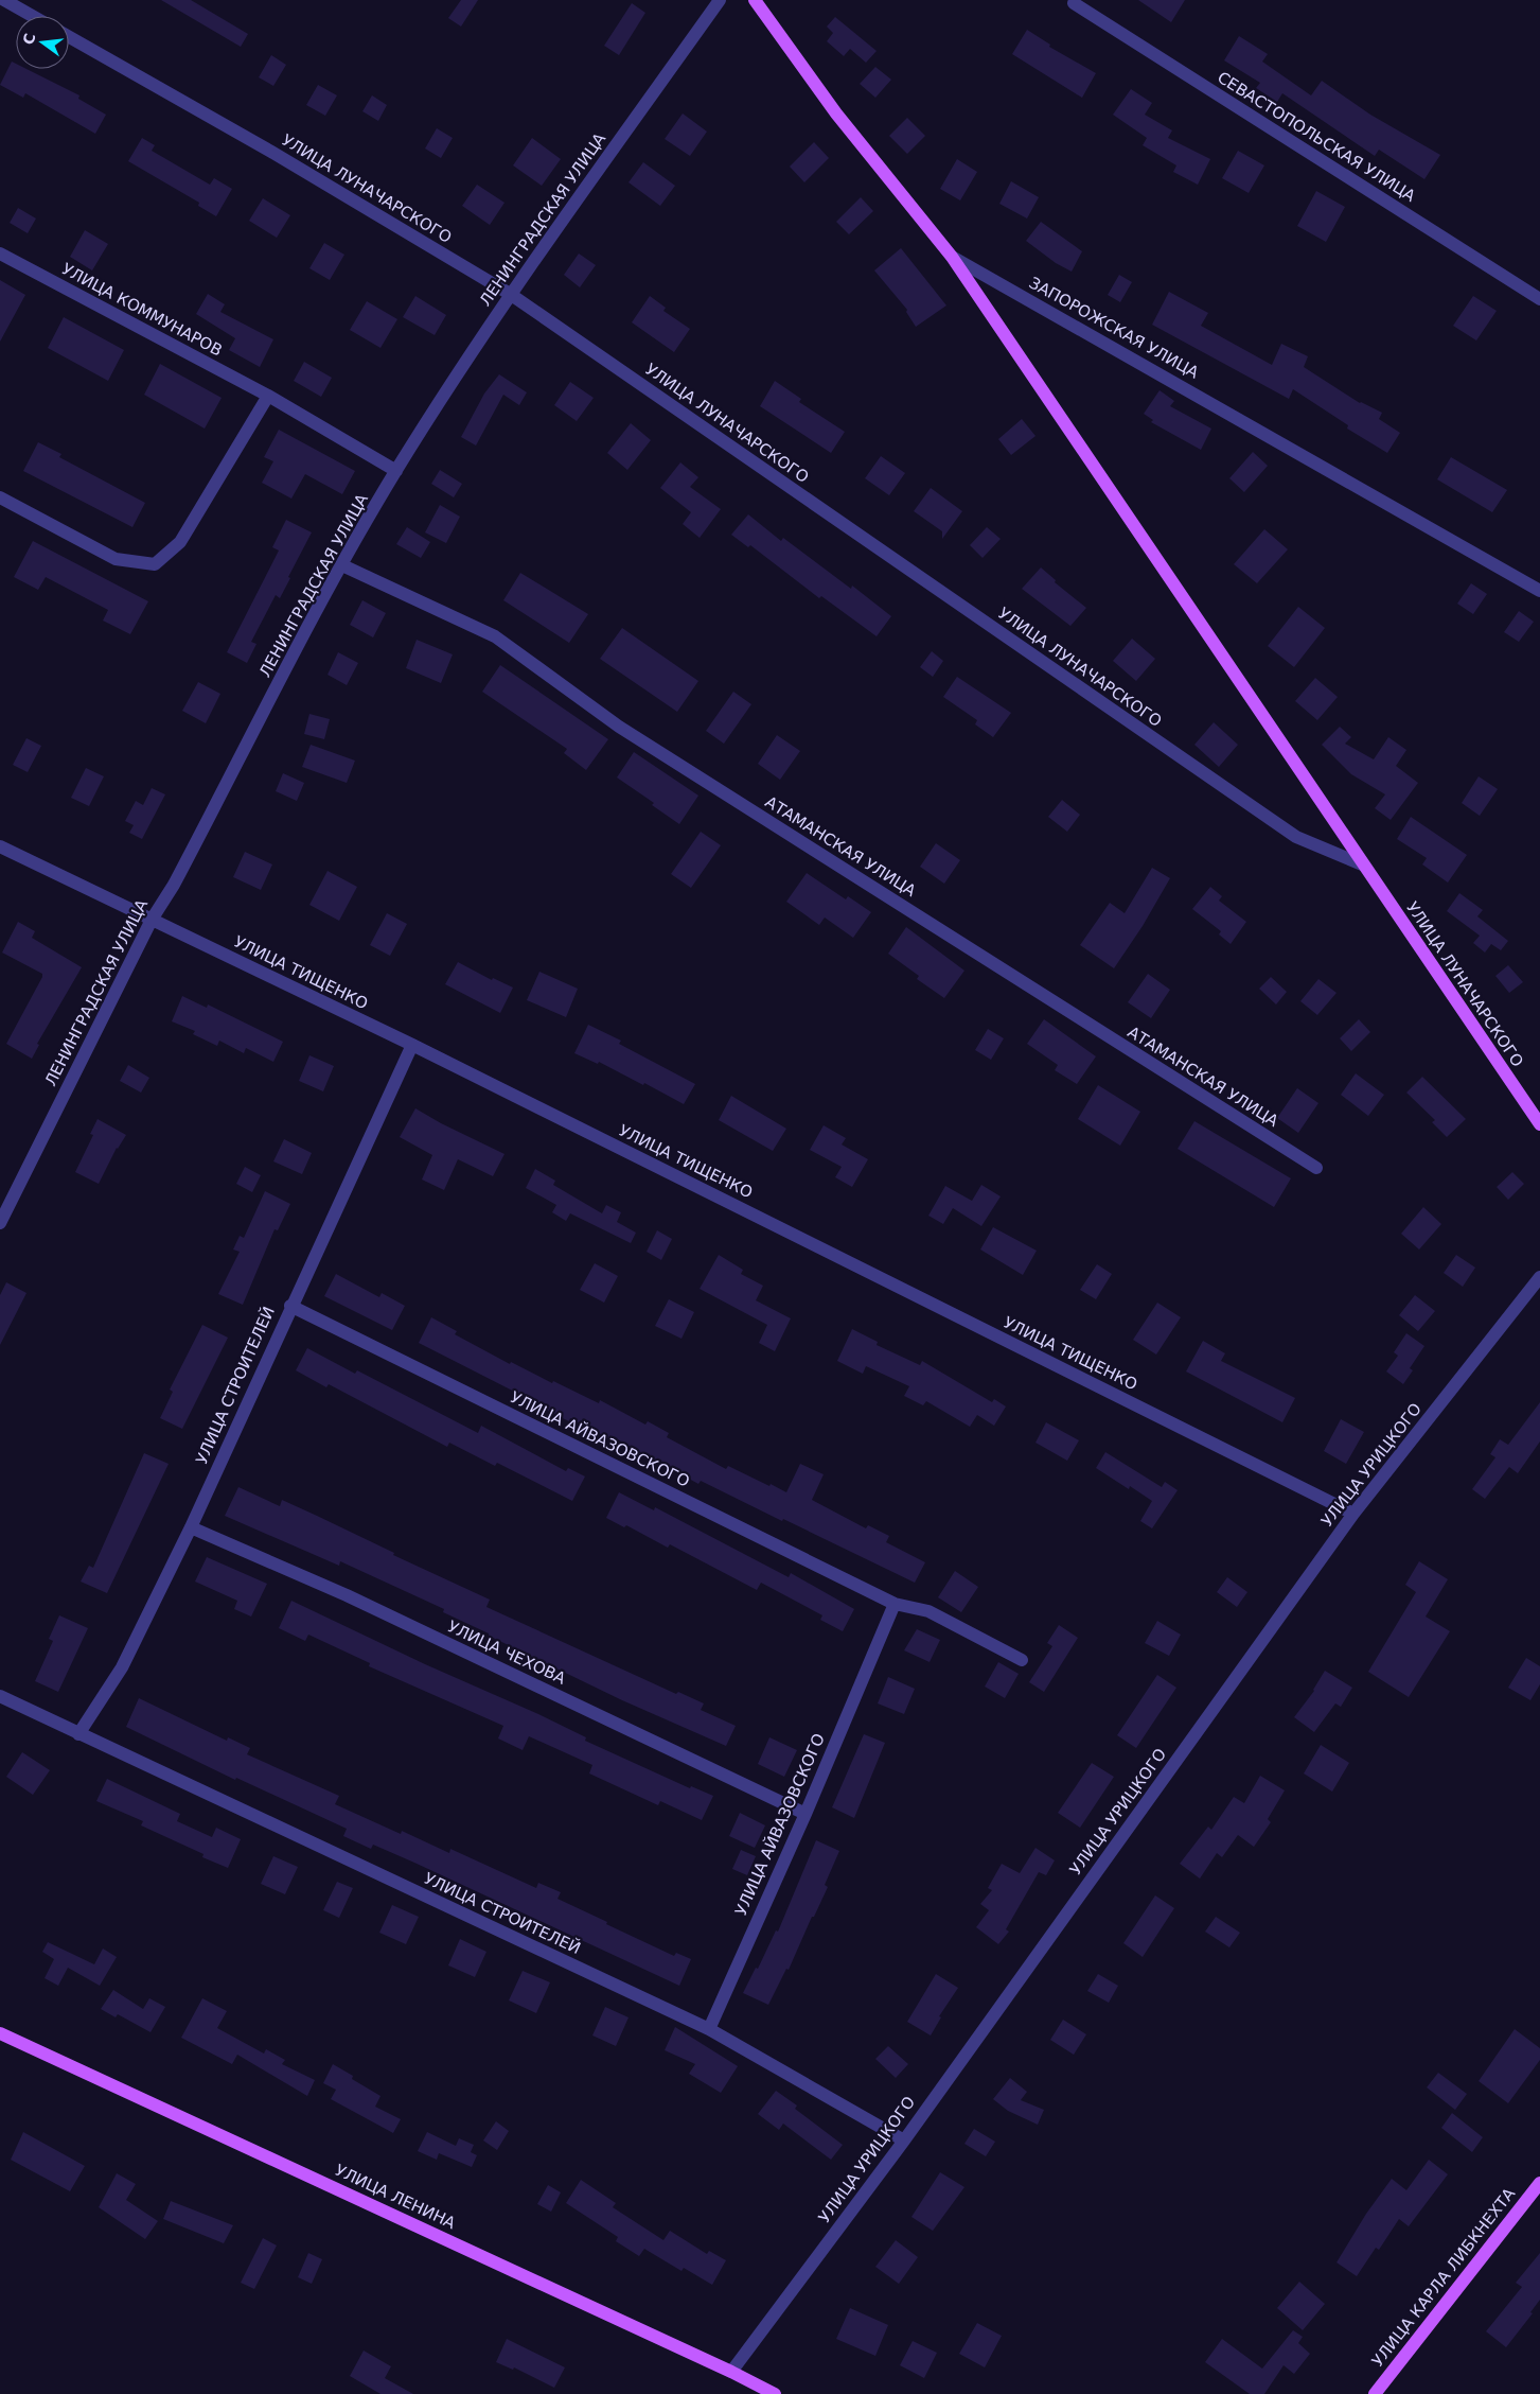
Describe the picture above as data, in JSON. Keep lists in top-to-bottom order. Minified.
{"streets":{"main road":["УЛИЦА ЛУНАЧАРСКОГО","ЗАПОРОЖСКАЯ УЛИЦА","УЛИЦА ЛЕНИНА","УЛИЦА КАРЛА ЛИБКНЕХТА"],"street":["СЕВАСТОПОЛЬСКАЯ УЛИЦА","ЛЕНИНГРАДСКАЯ УЛИЦА","УЛИЦА КОММУНАРОВ","АТАМАНСКАЯ УЛИЦА","УЛИЦА ТИЩЕНКО","УЛИЦА СТРОИТЕЛЕЙ","УЛИЦА АЙВАЗОВСКОГО","УЛИЦА УРИЦКОГО","УЛИЦА ЧЕХОВА"]},"crossings":[["УЛИЦА ЛУНАЧАРСКОГО","ЛЕНИНГРАДСКАЯ УЛИЦА"],["УЛИЦА ЛУНАЧАРСКОГО","ЗАПОРОЖСКАЯ УЛИЦА"],["ЛЕНИНГРАДСКАЯ УЛИЦА","УЛИЦА КОММУНАРОВ"],["ЛЕНИНГРАДСКАЯ УЛИЦА","АТАМАНСКАЯ УЛИЦА"],["ЛЕНИНГРАДСКАЯ УЛИЦА","УЛИЦА ТИЩЕНКО"],["УЛИЦА ТИЩЕНКО","УЛИЦА СТРОИТЕЛЕЙ"],["УЛИЦА ТИЩЕНКО","УЛИЦА УРИЦКОГО"],["УЛИЦА СТРОИТЕЛЕЙ","УЛИЦА АЙВАЗОВСКОГО"],["УЛИЦА СТРОИТЕЛЕЙ","УЛИЦА УРИЦКОГО"],["УЛИЦА СТРОИТЕЛЕЙ","УЛИЦА ЧЕХОВА"],["УЛИЦА АЙВАЗОВСКОГО","УЛИЦА ЧЕХОВА"],["УЛИЦА УРИЦКОГО","УЛИЦА ЛЕНИНА"]],"north":"left"}
